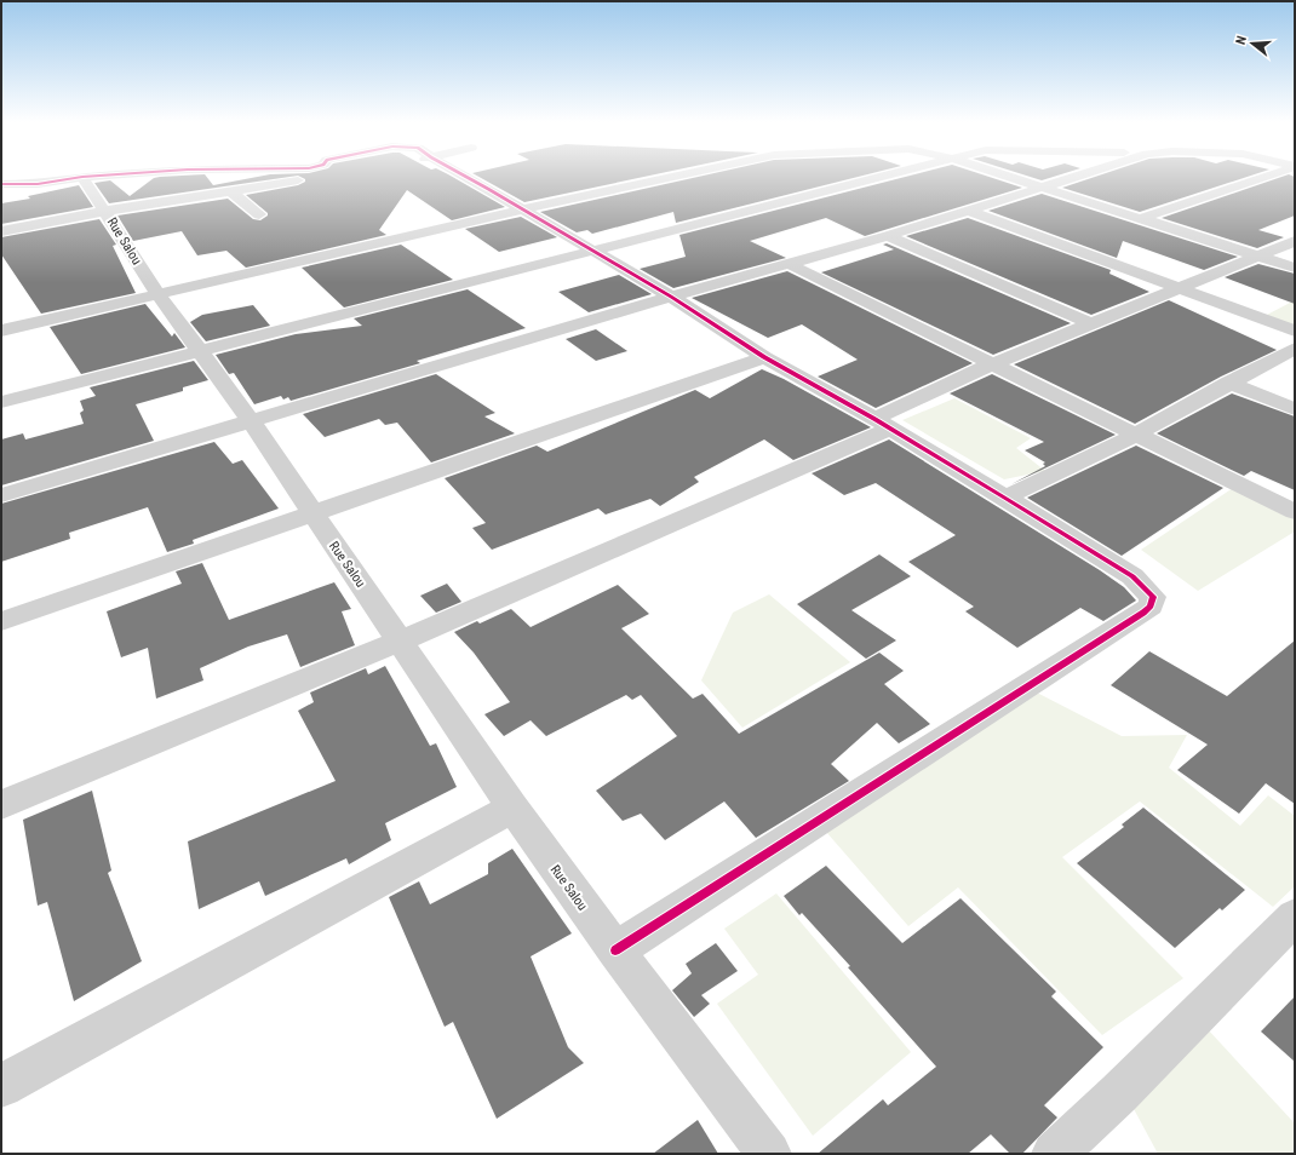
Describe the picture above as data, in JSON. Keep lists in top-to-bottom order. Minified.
{"streets":{"street":["Rue Salou"]},"north":"left"}
